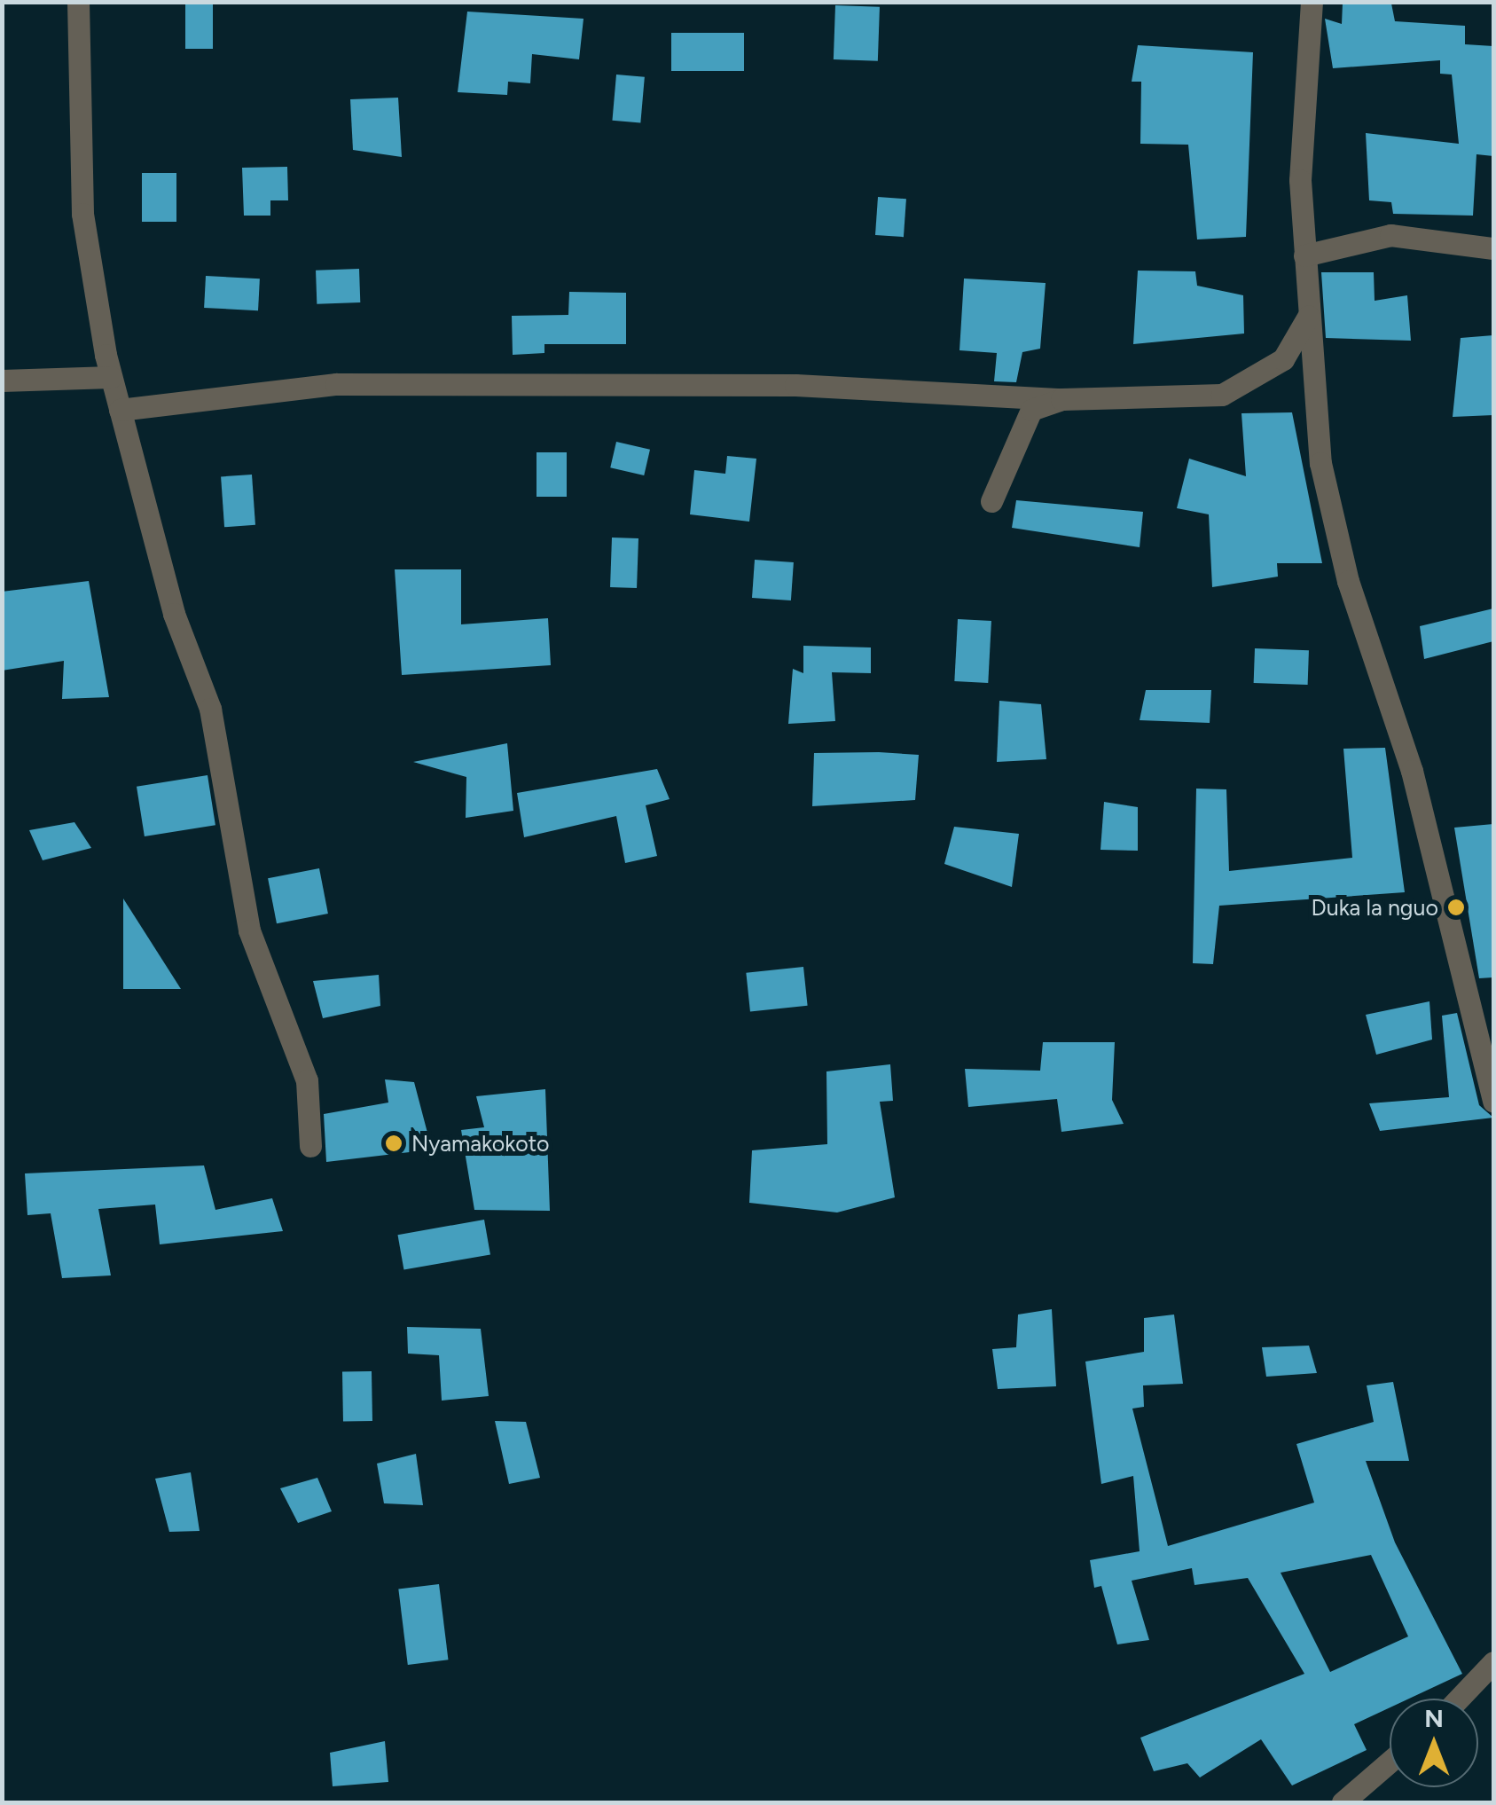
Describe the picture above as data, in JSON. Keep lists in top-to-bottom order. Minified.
{"places":["Duka la nguo","Nyamakokoto"],"north":"top"}
